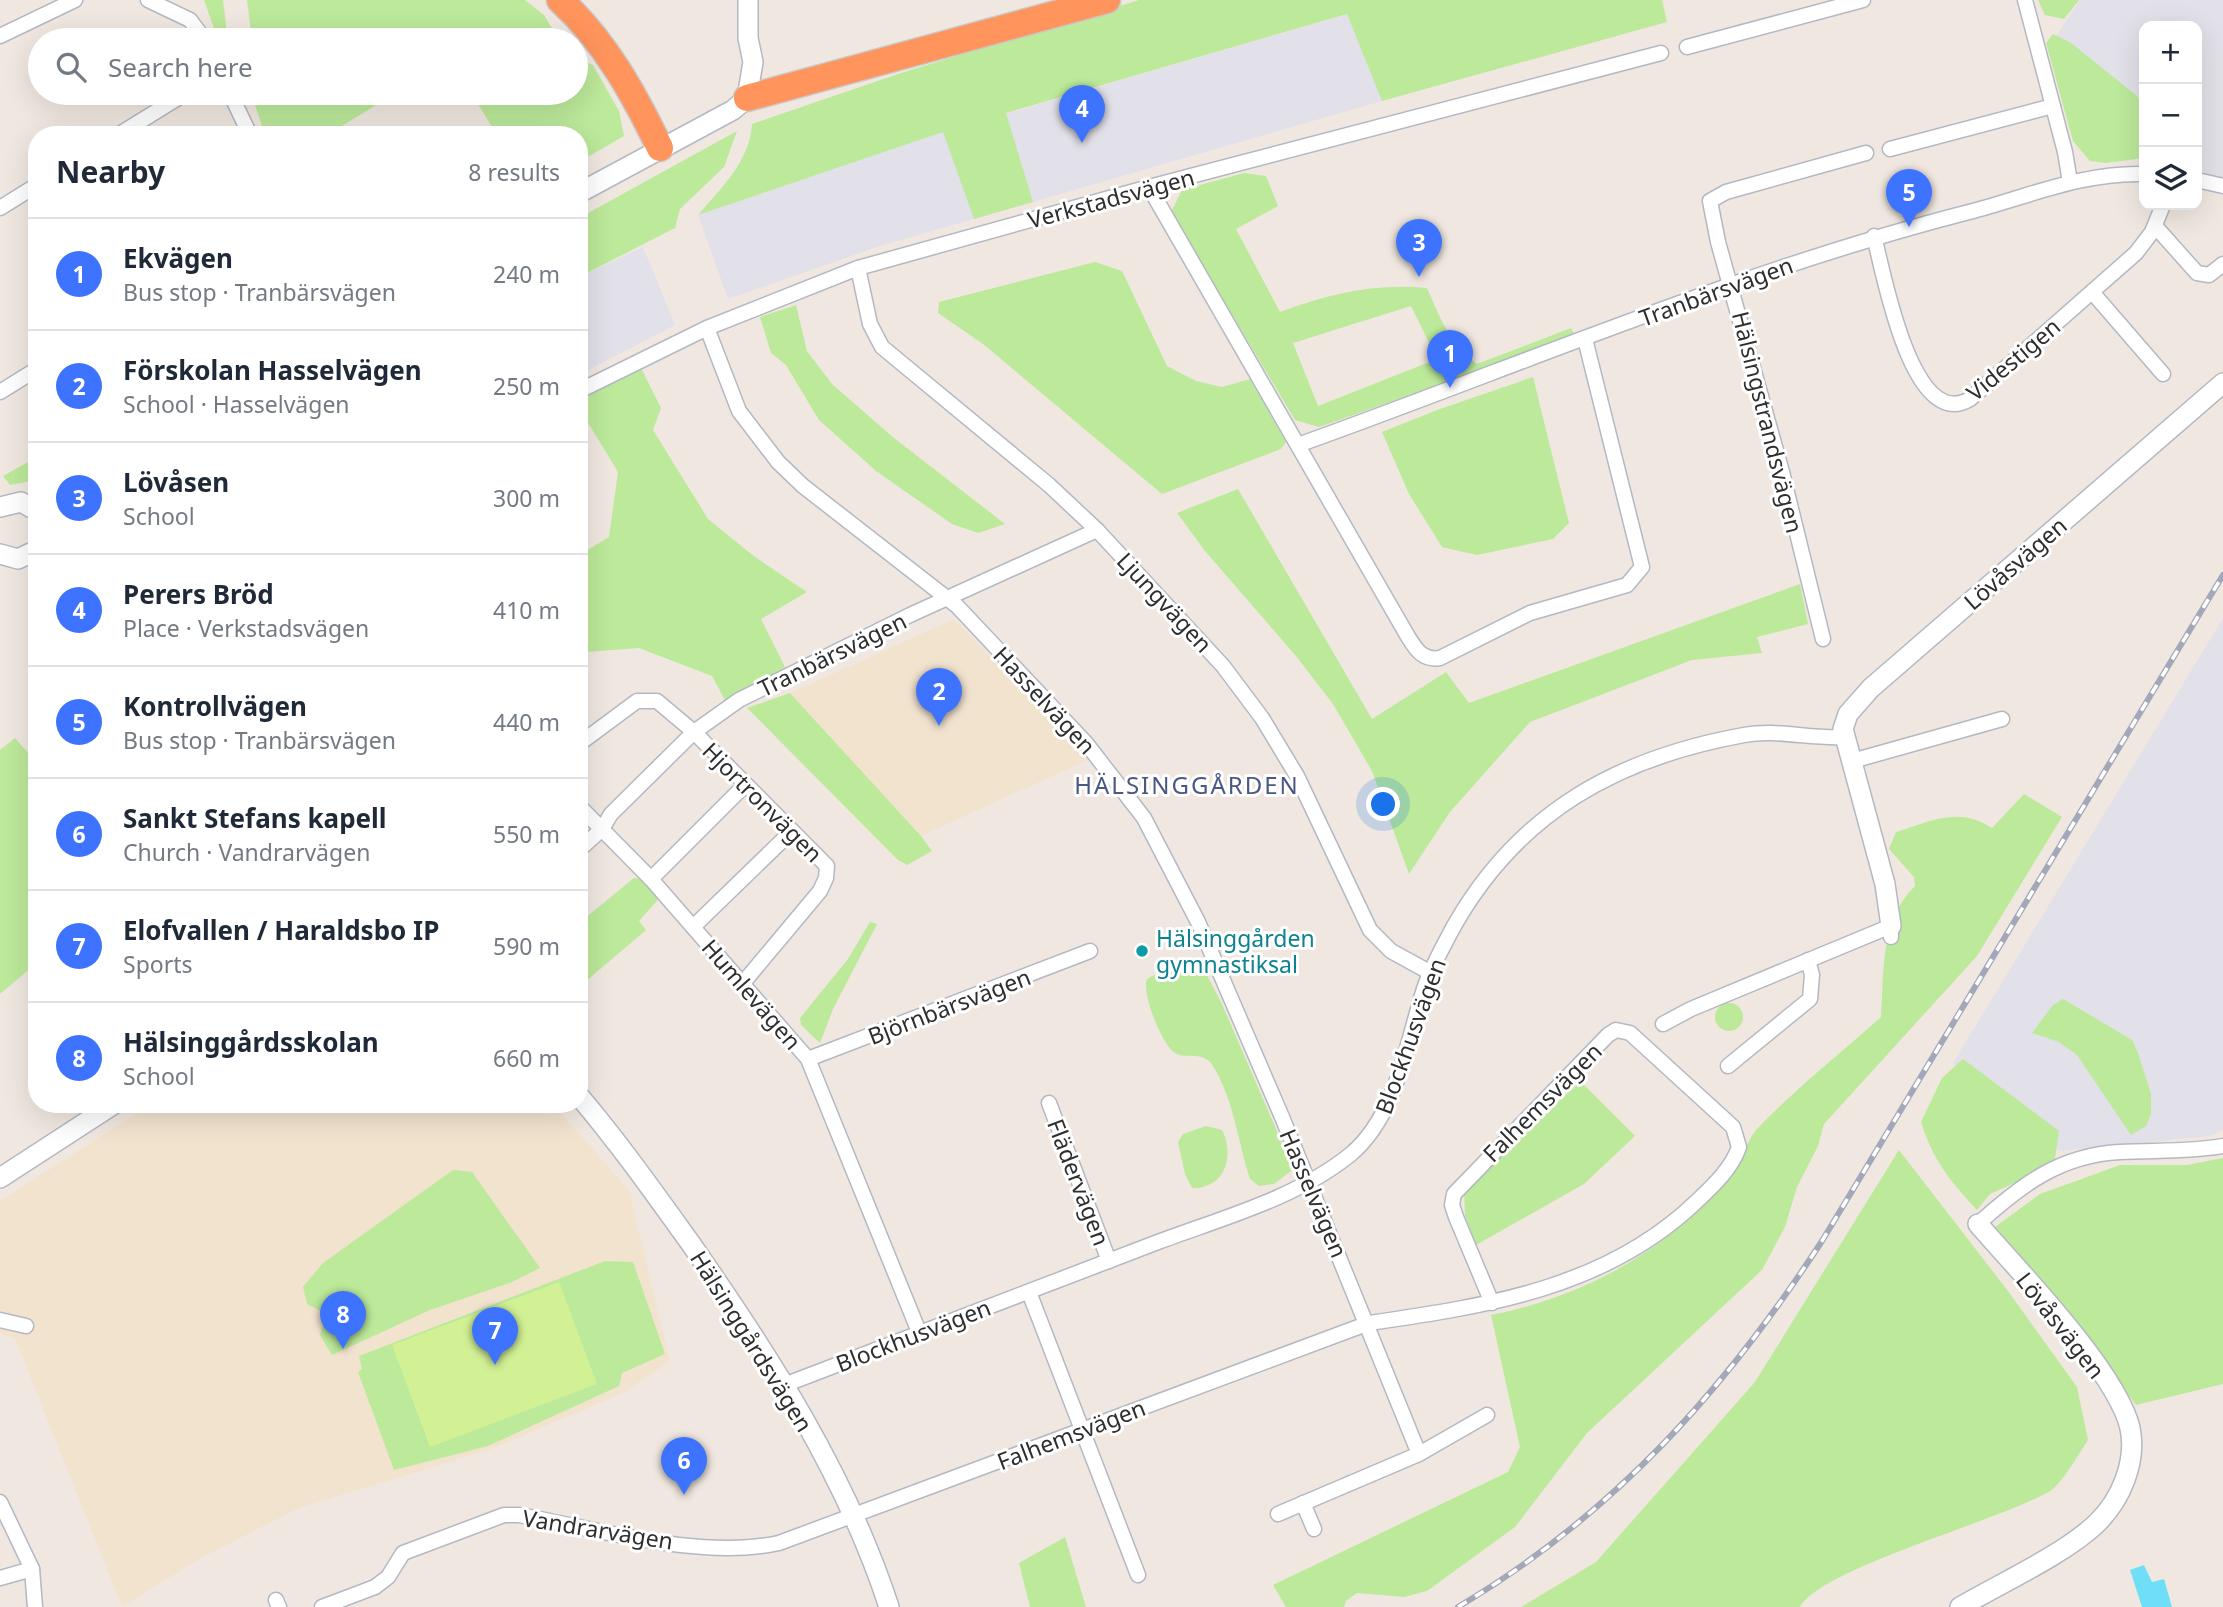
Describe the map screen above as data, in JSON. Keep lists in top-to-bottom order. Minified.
{"streets":{"street":["Verkstadsvägen","Tranbärsvägen","Videstigen","Hälsingstrandsvägen","Lövåsvägen","Ljungvägen","Hasselvägen","Hjortronvägen","Humlevägen","Björnbärsvägen","Blockhusvägen","Falhemsvägen","Flädervägen","Hälsinggårdsvägen","Vandrarvägen"]},"crossings":[["Verkstadsvägen","Ljungvägen"],["Verkstadsvägen","Hasselvägen"],["Tranbärsvägen","Videstigen"],["Tranbärsvägen","Hälsingstrandsvägen"],["Tranbärsvägen","Ljungvägen"],["Tranbärsvägen","Hasselvägen"],["Tranbärsvägen","Hjortronvägen"],["Tranbärsvägen","Humlevägen"],["Lövåsvägen","Blockhusvägen"],["Ljungvägen","Blockhusvägen"],["Hasselvägen","Blockhusvägen"],["Hasselvägen","Falhemsvägen"],["Hjortronvägen","Humlevägen"],["Humlevägen","Björnbärsvägen"],["Humlevägen","Blockhusvägen"],["Blockhusvägen","Flädervägen"],["Blockhusvägen","Hälsinggårdsvägen"],["Falhemsvägen","Hälsinggårdsvägen"],["Falhemsvägen","Vandrarvägen"],["Hälsinggårdsvägen","Vandrarvägen"]],"districts":["HÄLSINGGÅRDEN"],"places":["Hälsinggården gymnastiksal"],"page":{"map_buttons":["+","−"],"search":"Search here","pins":["4","5","3","1","2","8","7","6"],"heading":["Nearby","8 results"],"list":[{"mark":"1","name":"Ekvägen","note":"Bus stop · Tranbärsvägen","value":"240 m"},{"mark":"2","name":"Förskolan Hasselvägen","note":"School · Hasselvägen","value":"250 m"},{"mark":"3","name":"Lövåsen","note":"School","value":"300 m"},{"mark":"4","name":"Perers Bröd","note":"Place · Verkstadsvägen","value":"410 m"},{"mark":"5","name":"Kontrollvägen","note":"Bus stop · Tranbärsvägen","value":"440 m"},{"mark":"6","name":"Sankt Stefans kapell","note":"Church · Vandrarvägen","value":"550 m"},{"mark":"7","name":"Elofvallen / Haraldsbo IP","note":"Sports","value":"590 m"},{"mark":"8","name":"Hälsinggårdsskolan","note":"School","value":"660 m"}]}}
